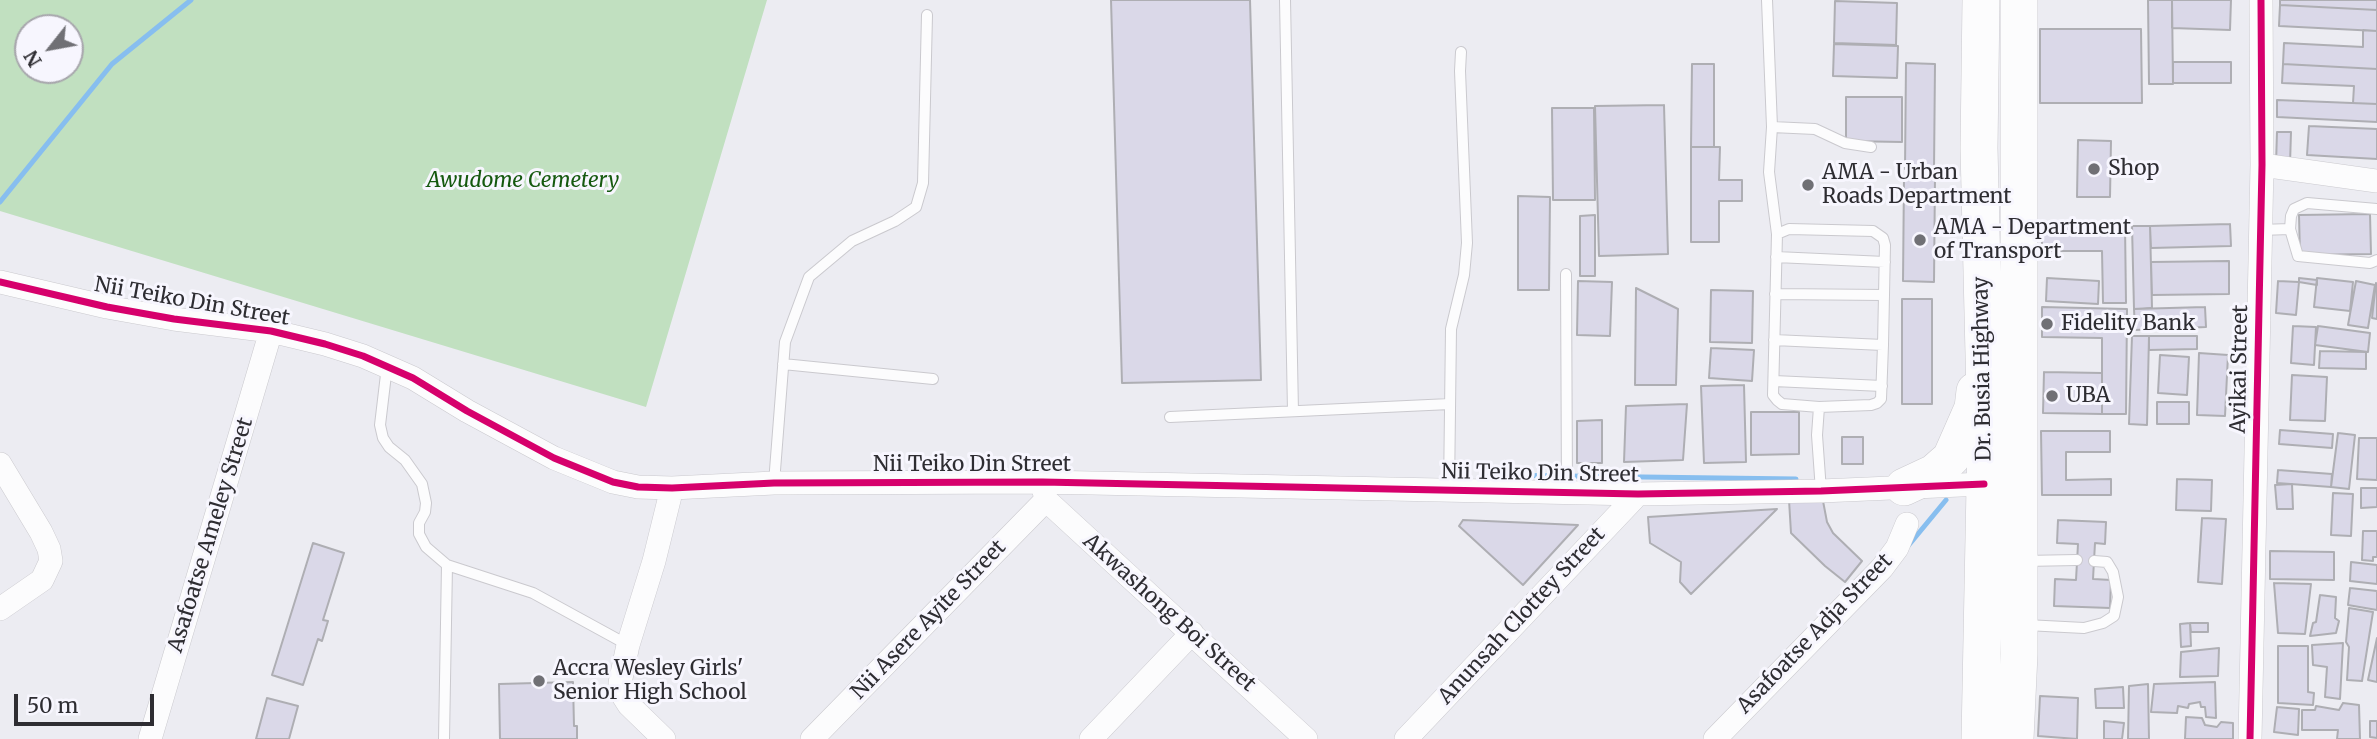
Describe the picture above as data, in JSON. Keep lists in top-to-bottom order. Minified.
{"streets":{"highway":["Dr. Busia Highway"],"street":["Nii Teiko Din Street","Ayikai Street","Asafoatse Ameley Street","Akwashong Boi Street","Anunsah Clottey Street","Nii Asere Ayite Street","Asafoatse Adja Street"]},"crossings":[["Nii Teiko Din Street","Dr. Busia Highway"],["Nii Teiko Din Street","Asafoatse Ameley Street"],["Nii Teiko Din Street","Akwashong Boi Street"],["Nii Teiko Din Street","Anunsah Clottey Street"],["Nii Teiko Din Street","Nii Asere Ayite Street"],["Akwashong Boi Street","Nii Asere Ayite Street"]],"parks":["Awudome Cemetery"],"places":["Shop","AMA - Urban Roads Department","AMA - Department of Transport","Fidelity Bank","UBA","Accra Wesley Girls' Senior High School"],"scale_bar":"50 m","north":"bottom left"}
